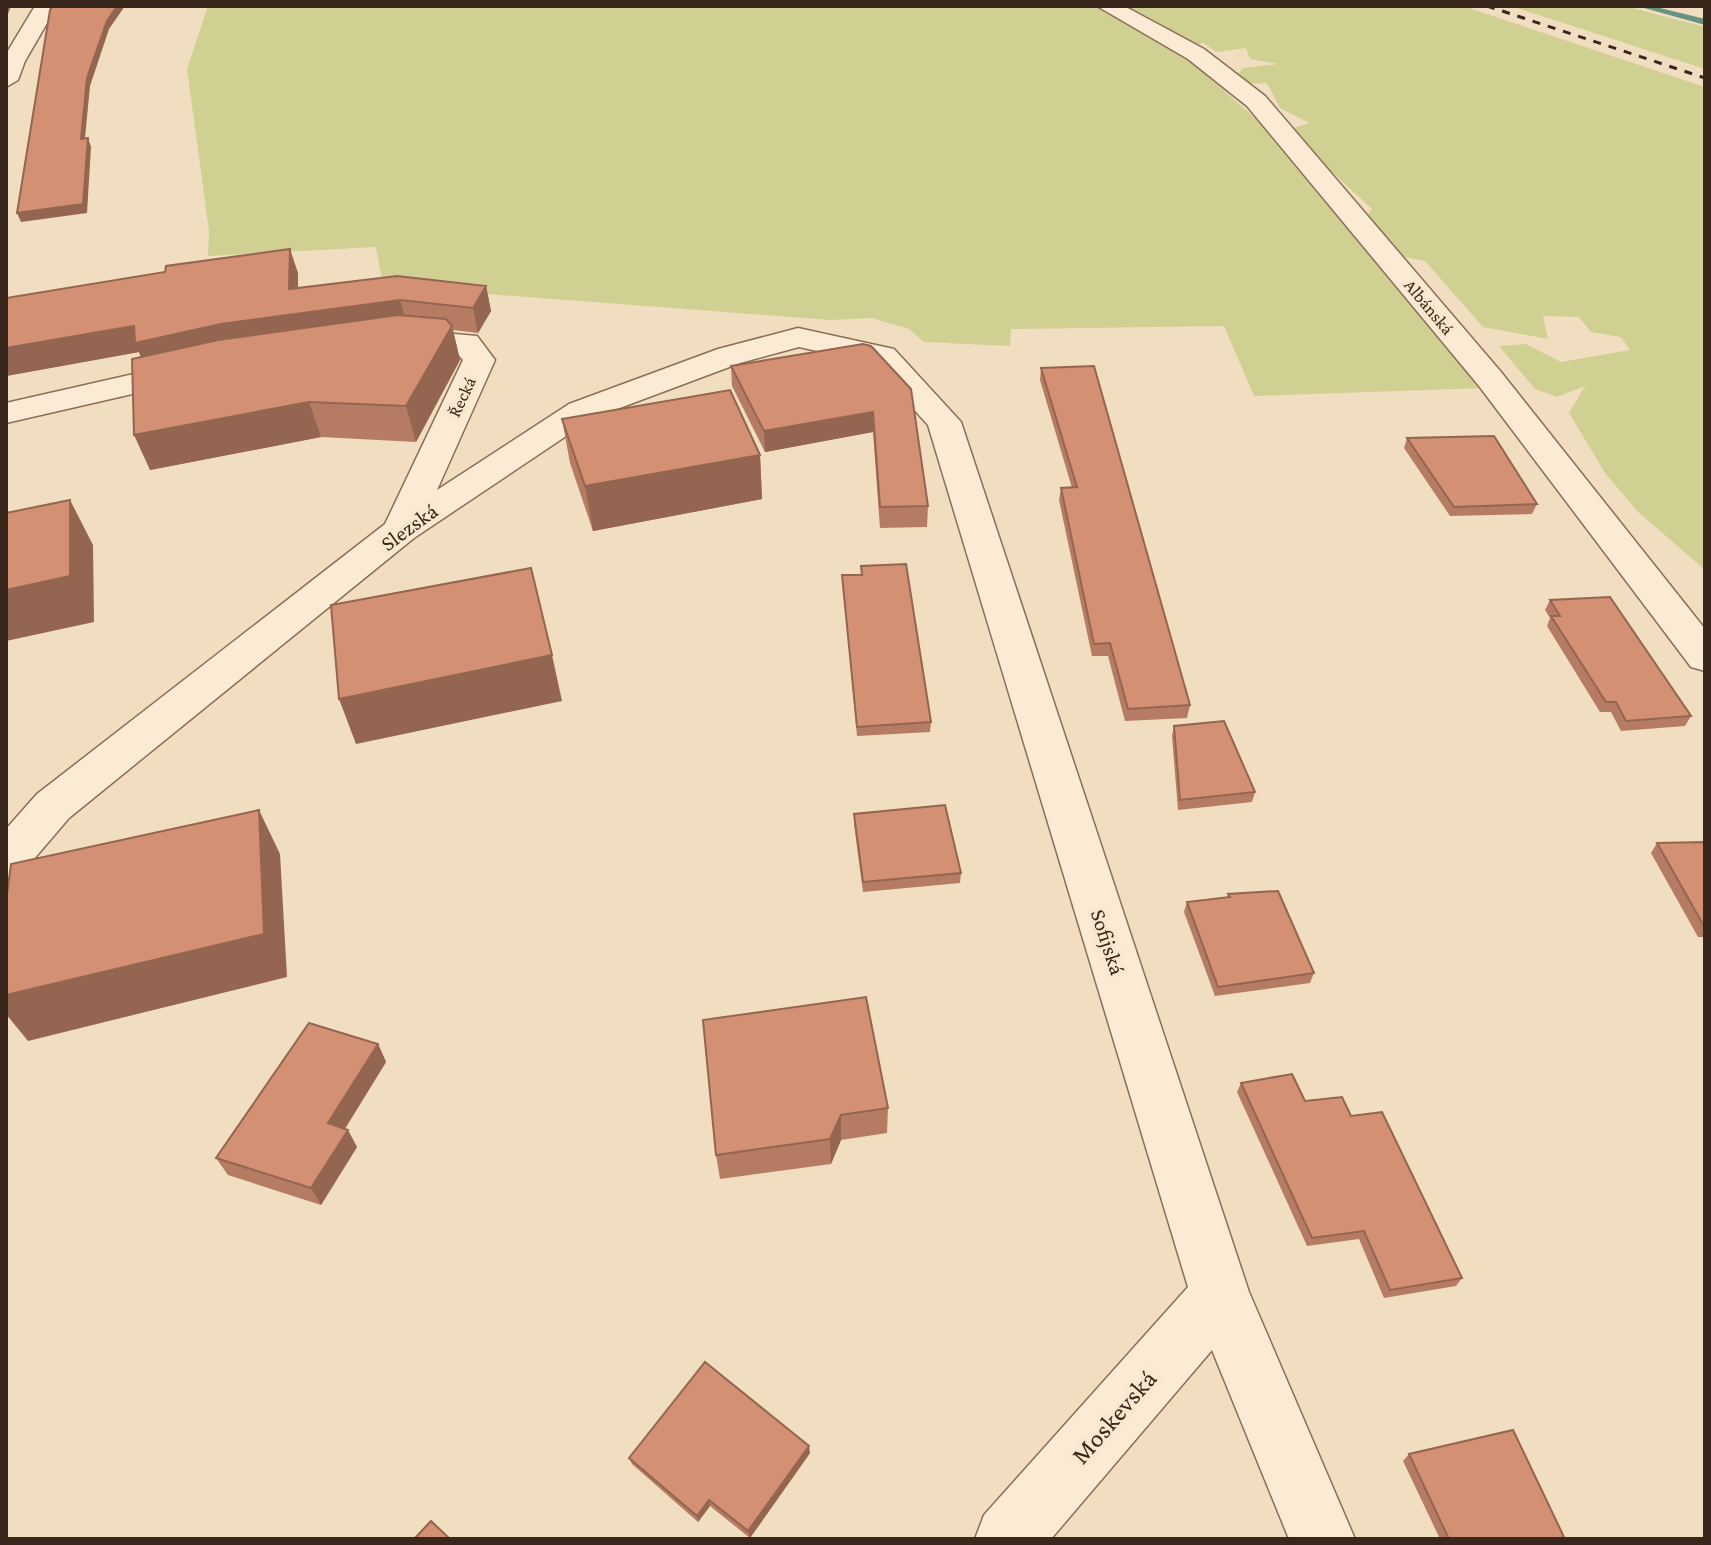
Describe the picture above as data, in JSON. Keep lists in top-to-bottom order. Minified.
{"streets":{"street":["Albánská","Řecká","Slezská","Sofijská","Moskevská"]},"crossings":[["Řecká","Slezská"],["Slezská","Sofijská"],["Sofijská","Moskevská"]]}
